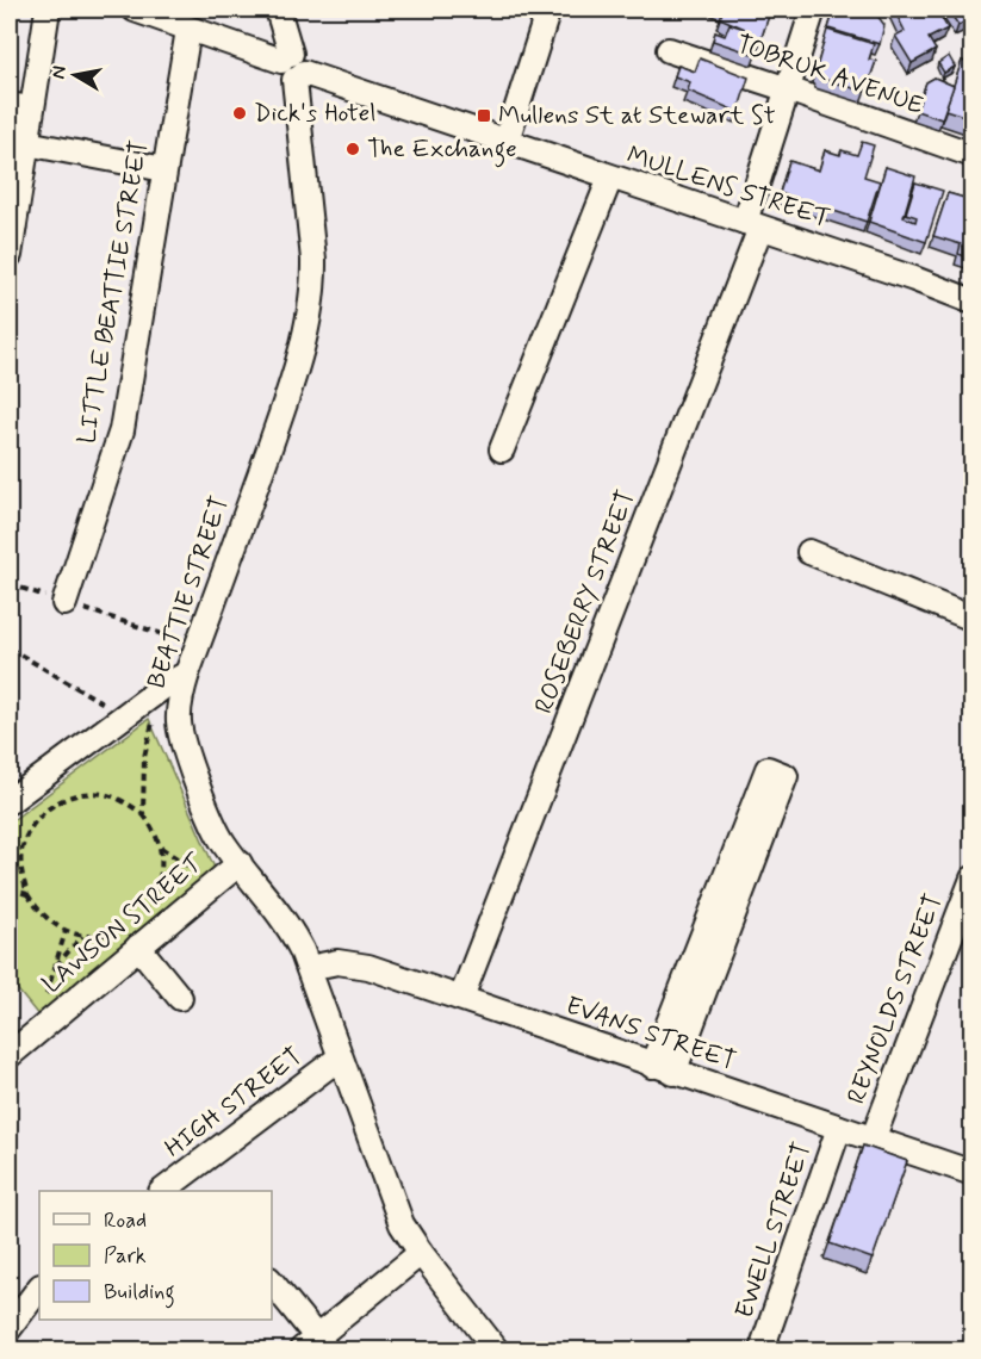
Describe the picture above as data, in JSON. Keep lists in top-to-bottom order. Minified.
{"streets":{"street":["TOBRUK AVENUE","MULLENS STREET","LITTLE BEATTIE STREET","BEATTIE STREET","ROSEBERRY STREET","LAWSON STREET","REYNOLDS STREET","EVANS STREET","HIGH STREET","EWELL STREET"]},"crossings":[["TOBRUK AVENUE","ROSEBERRY STREET"],["MULLENS STREET","LITTLE BEATTIE STREET"],["MULLENS STREET","BEATTIE STREET"],["MULLENS STREET","ROSEBERRY STREET"],["BEATTIE STREET","LAWSON STREET"],["BEATTIE STREET","EVANS STREET"],["BEATTIE STREET","HIGH STREET"],["ROSEBERRY STREET","EVANS STREET"],["REYNOLDS STREET","EVANS STREET"],["EVANS STREET","EWELL STREET"]],"places":{"other":["Dick's Hotel","The Exchange"],"transit":["Mullens St at Stewart St"]},"legend":["Road","Park","Building"],"north":"left"}
